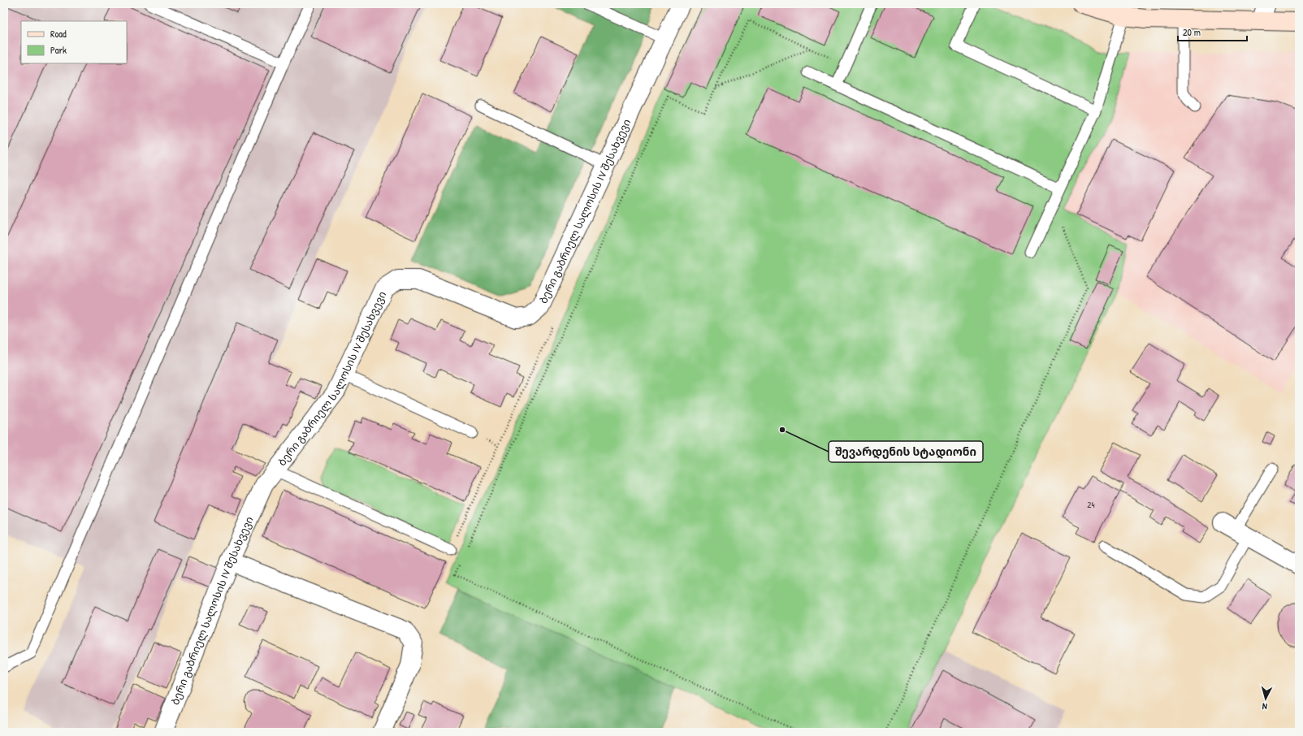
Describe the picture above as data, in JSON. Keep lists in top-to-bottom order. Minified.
{"streets":{"street":["ბერი გაბრიელ სალოსის IV შესახვევი"]},"places":["შევარდენის სტადიონი"],"house_numbers":["24"],"legend":["Road","Park"],"scale_bar":"20 m","north":"bottom"}
